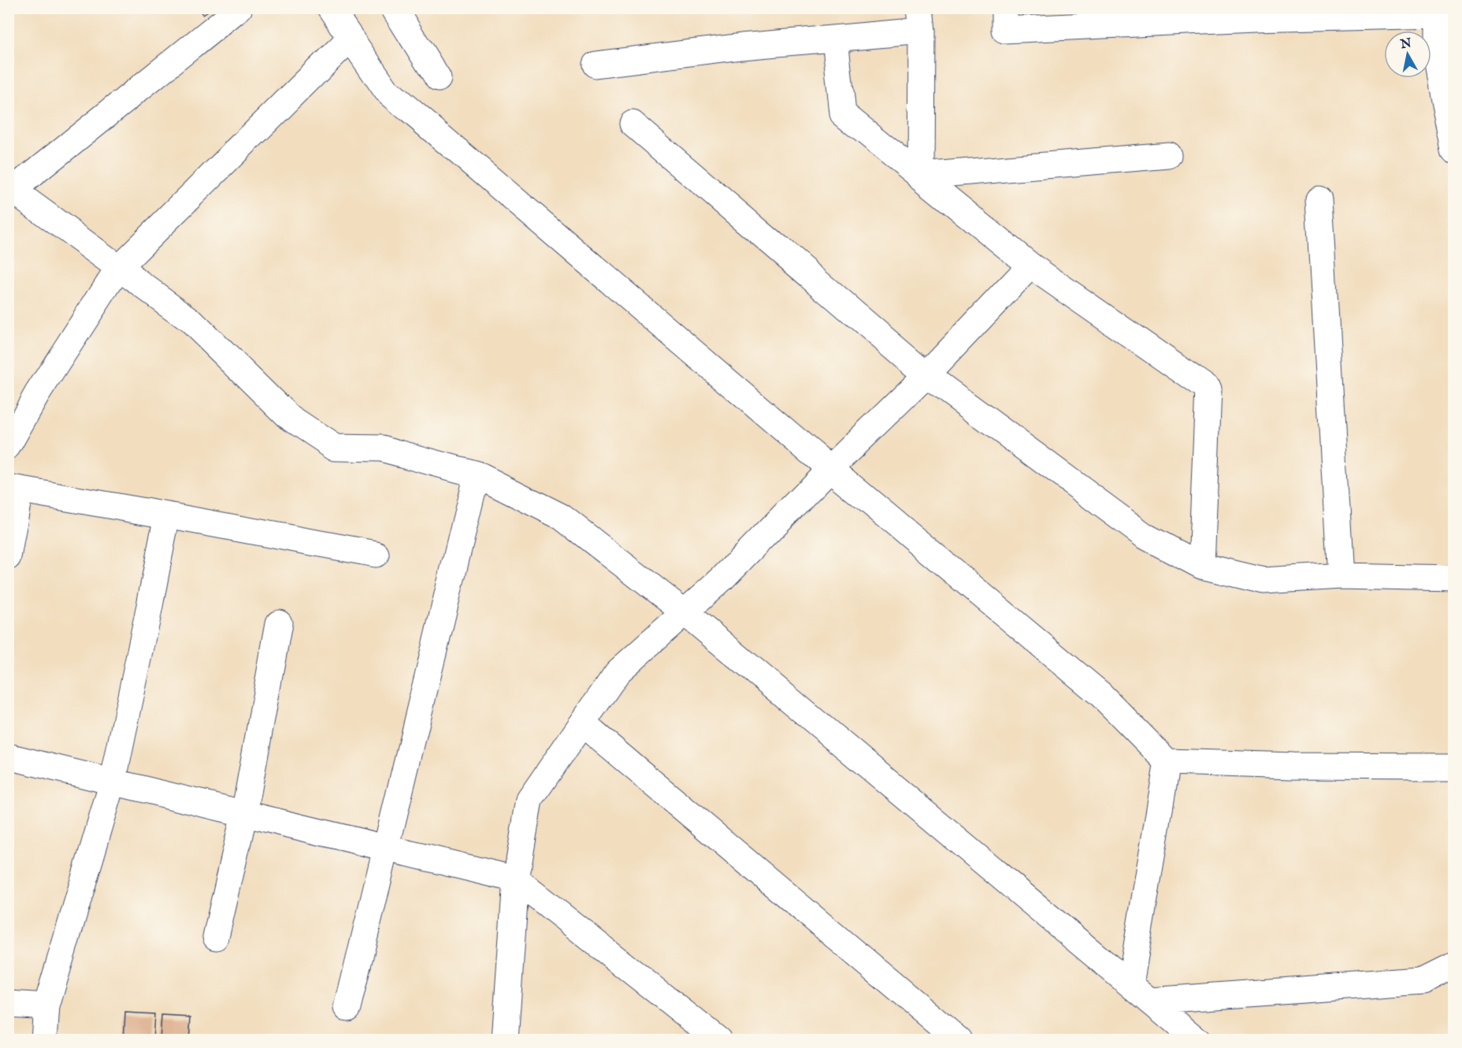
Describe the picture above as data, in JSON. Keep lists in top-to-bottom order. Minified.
{"north":"top"}
